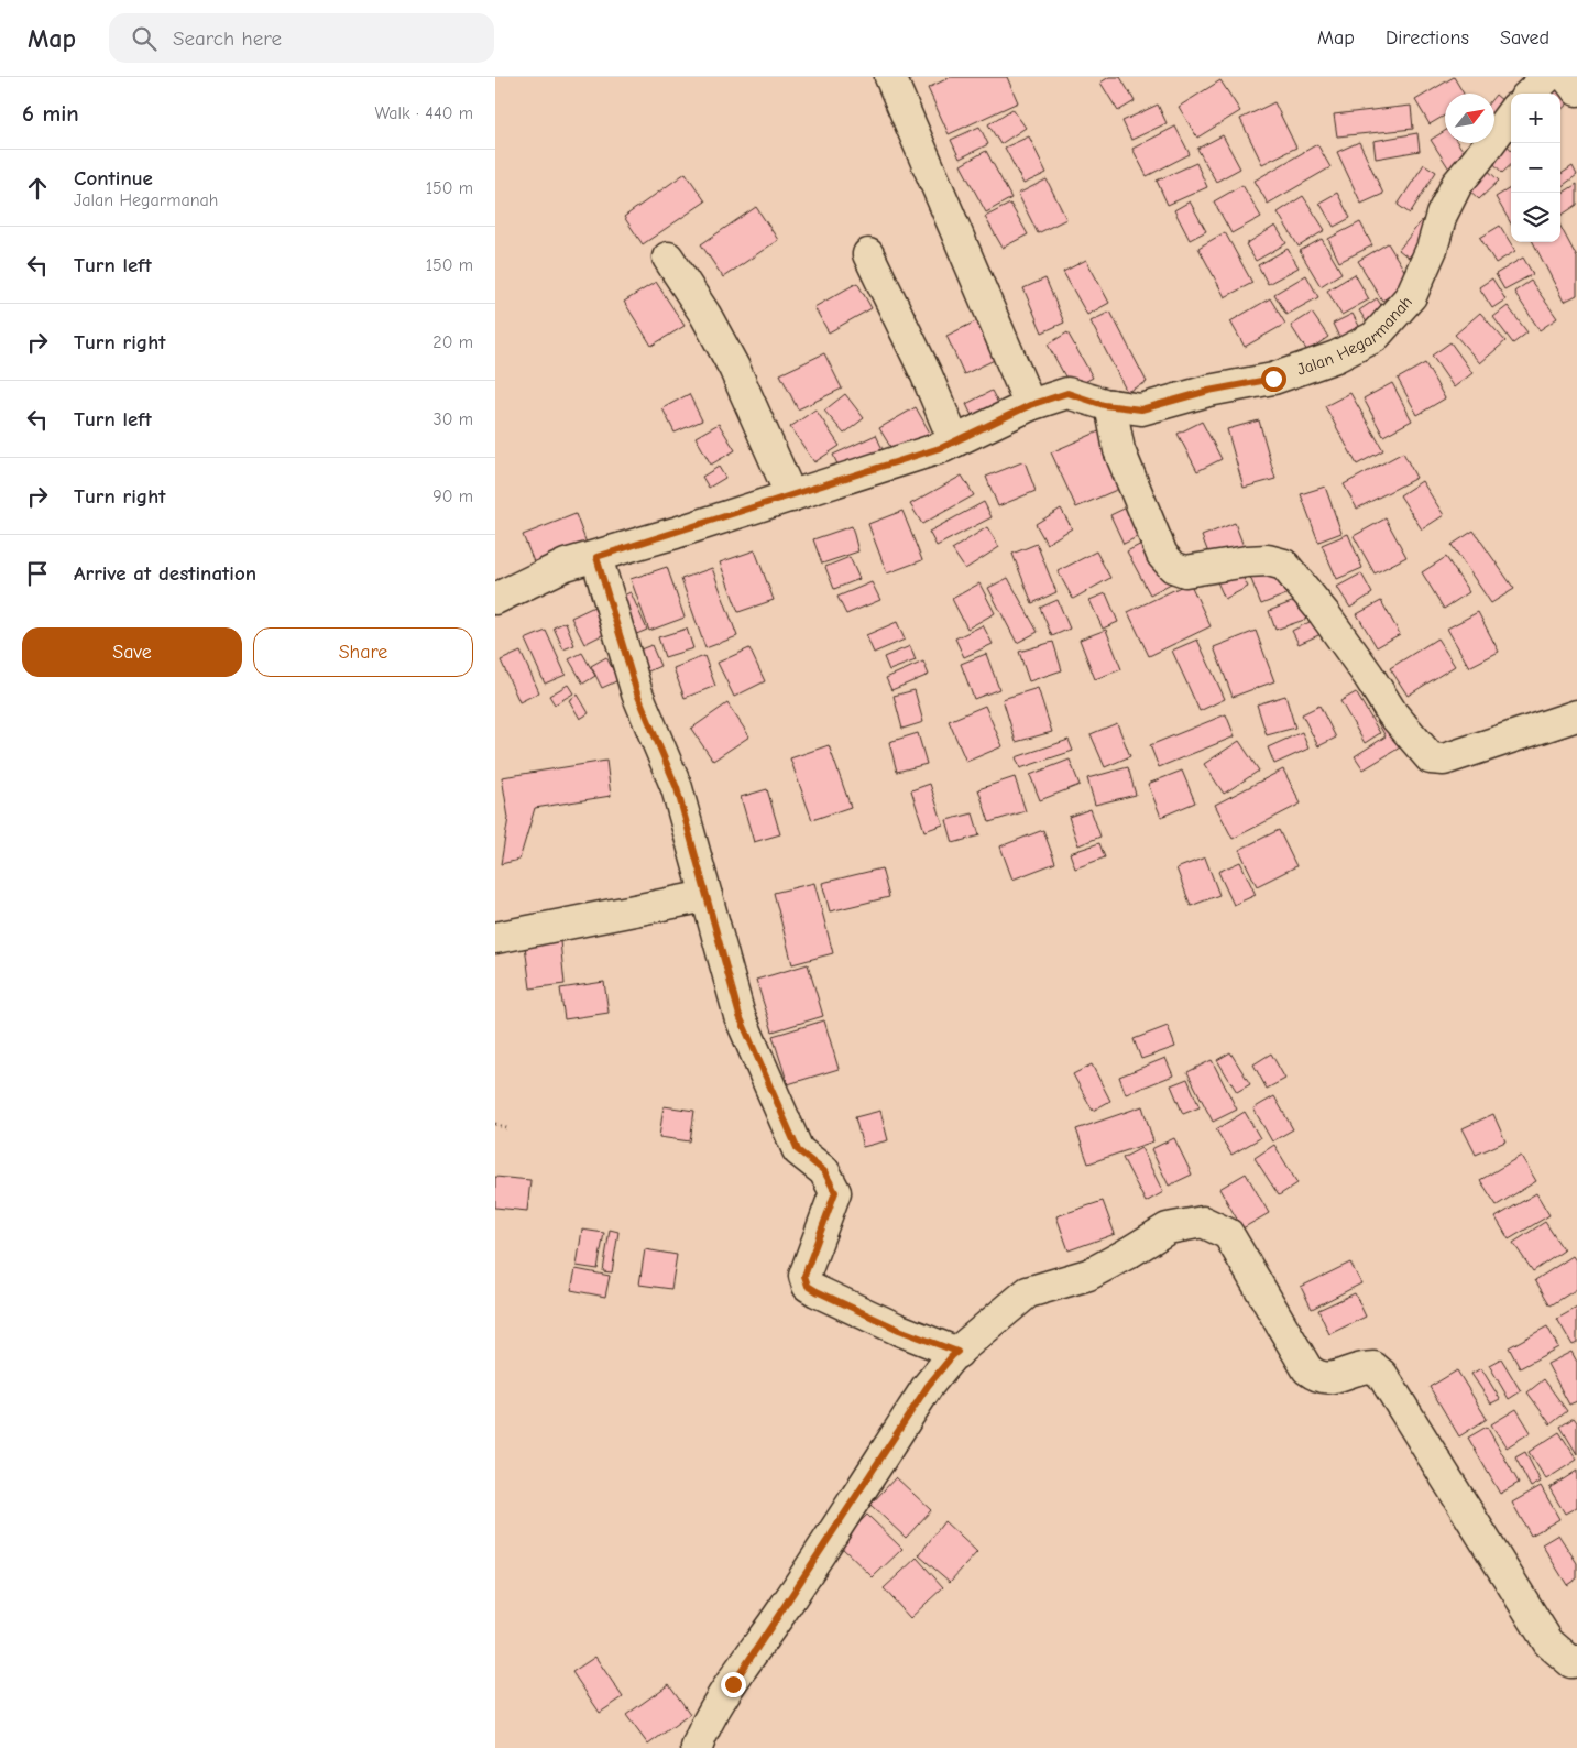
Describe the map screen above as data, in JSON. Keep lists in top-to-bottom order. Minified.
{"streets":{"street":["Jalan Hegarmanah"]},"north":"top right","page":{"header":"Map","search":"Search here","nav":["Map","Directions","Saved"],"heading":["6 min","Walk · 440 m"],"map_buttons":["+","−"],"list":[["Continue","Jalan Hegarmanah","150 m"],["Turn left","150 m"],["Turn right","20 m"],["Turn left","30 m"],["Turn right","90 m"],"Arrive at destination"],"buttons":["Save","Share"]}}
